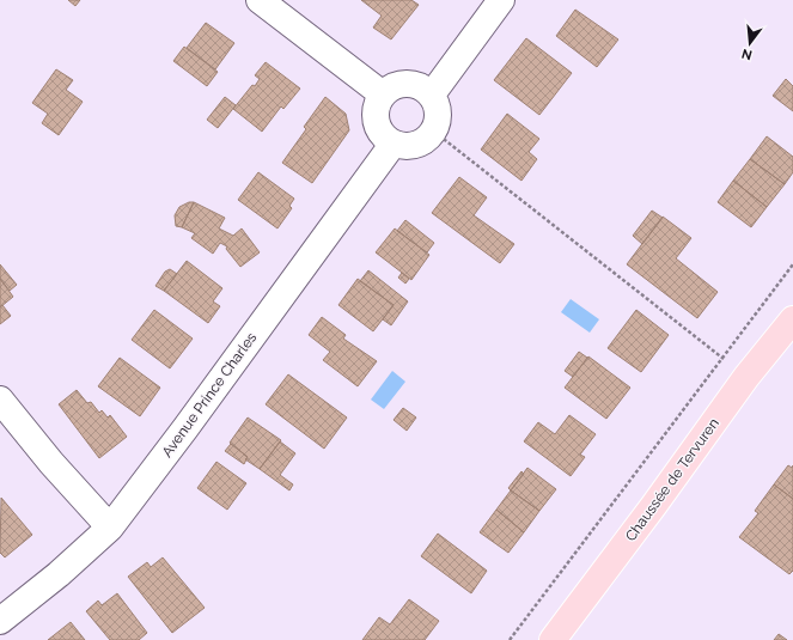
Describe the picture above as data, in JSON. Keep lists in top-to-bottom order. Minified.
{"streets":{"main road":["Chaussée de Tervuren"],"street":["Avenue Prince Charles"]},"north":"bottom"}
